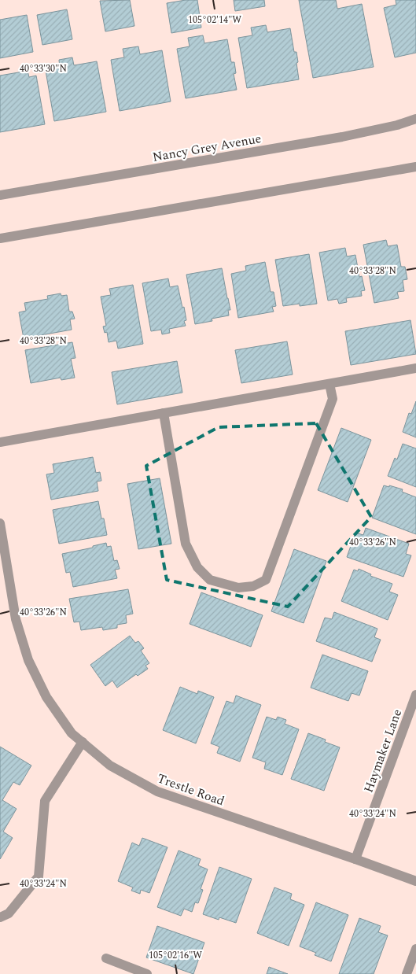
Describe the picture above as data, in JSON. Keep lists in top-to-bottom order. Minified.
{"streets":{"street":["Nancy Grey Avenue","Haymaker Lane","Trestle Road"]},"crossings":[["Haymaker Lane","Trestle Road"]],"coordinates":["105°02'14\"W","40°33'30\"N","40°33'28\"N","40°33'26\"N","40°33'24\"N","105°02'16\"W"]}
